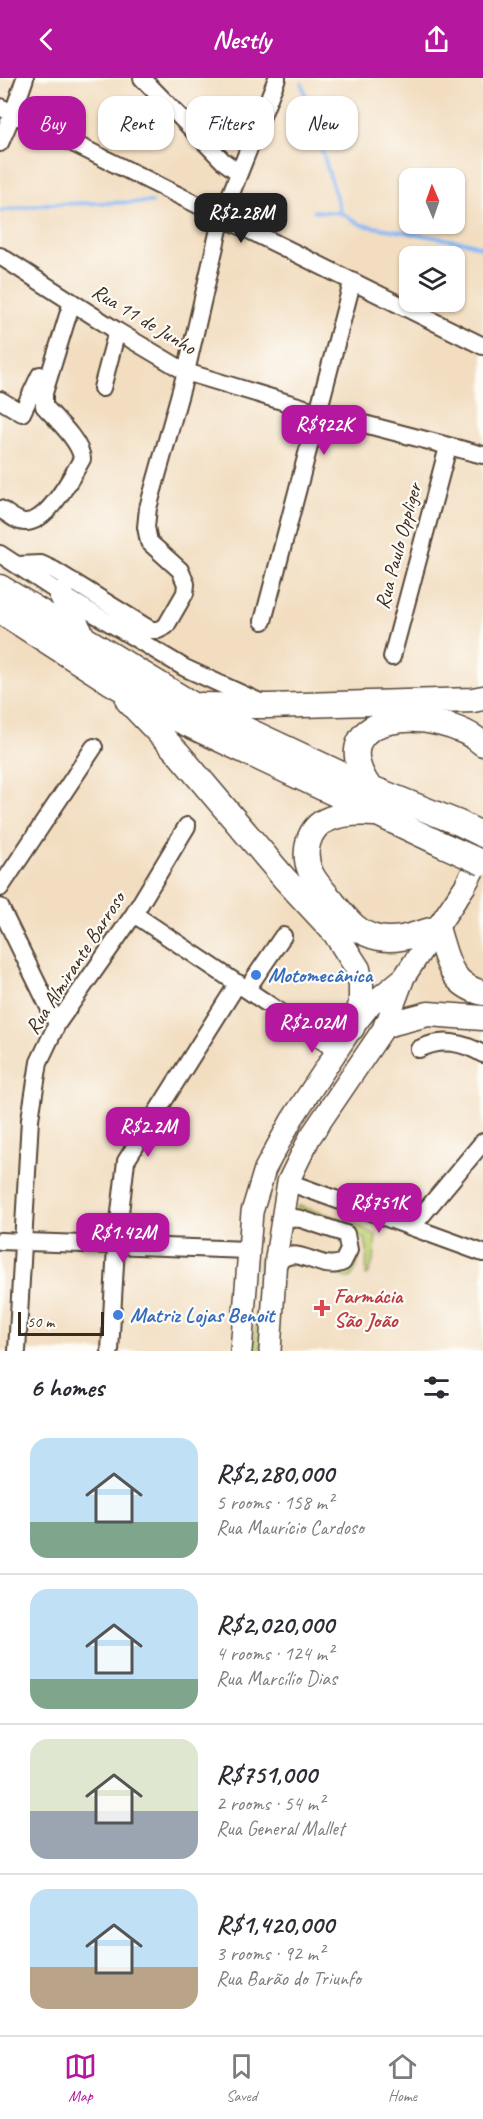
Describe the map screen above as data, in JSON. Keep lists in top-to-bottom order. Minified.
{"streets":{"street":["Rua 11 de Junho","Rua Paulo Oppliger","Rua Almirante Barroso"]},"crossings":[["Rua 11 de Junho","Rua Paulo Oppliger"]],"places":{"other":["Motomecânica","Matriz Lojas Benoit"],"health":["Farmácia São João"]},"scale_bar":"50 m","north":"top","page":{"header":"Nestly","chip":["Buy","Rent","Filters","New"],"price":["R$2.28M","R$922K","R$2.02M","R$2.2M","R$751K","R$1.42M"],"scale":"50 m","heading":"6 homes","list":[{"name":"R$2,280,000","note":"5 rooms · 158 m² · Rua Maurício Cardoso"},{"name":"R$2,020,000","note":"4 rooms · 124 m² · Rua Marcílio Dias"},{"name":"R$751,000","note":"2 rooms · 54 m² · Rua General Mallet"},{"name":"R$1,420,000","note":"3 rooms · 92 m² · Rua Barão do Triunfo"}],"tabs":["Map","Saved","Home"]}}
